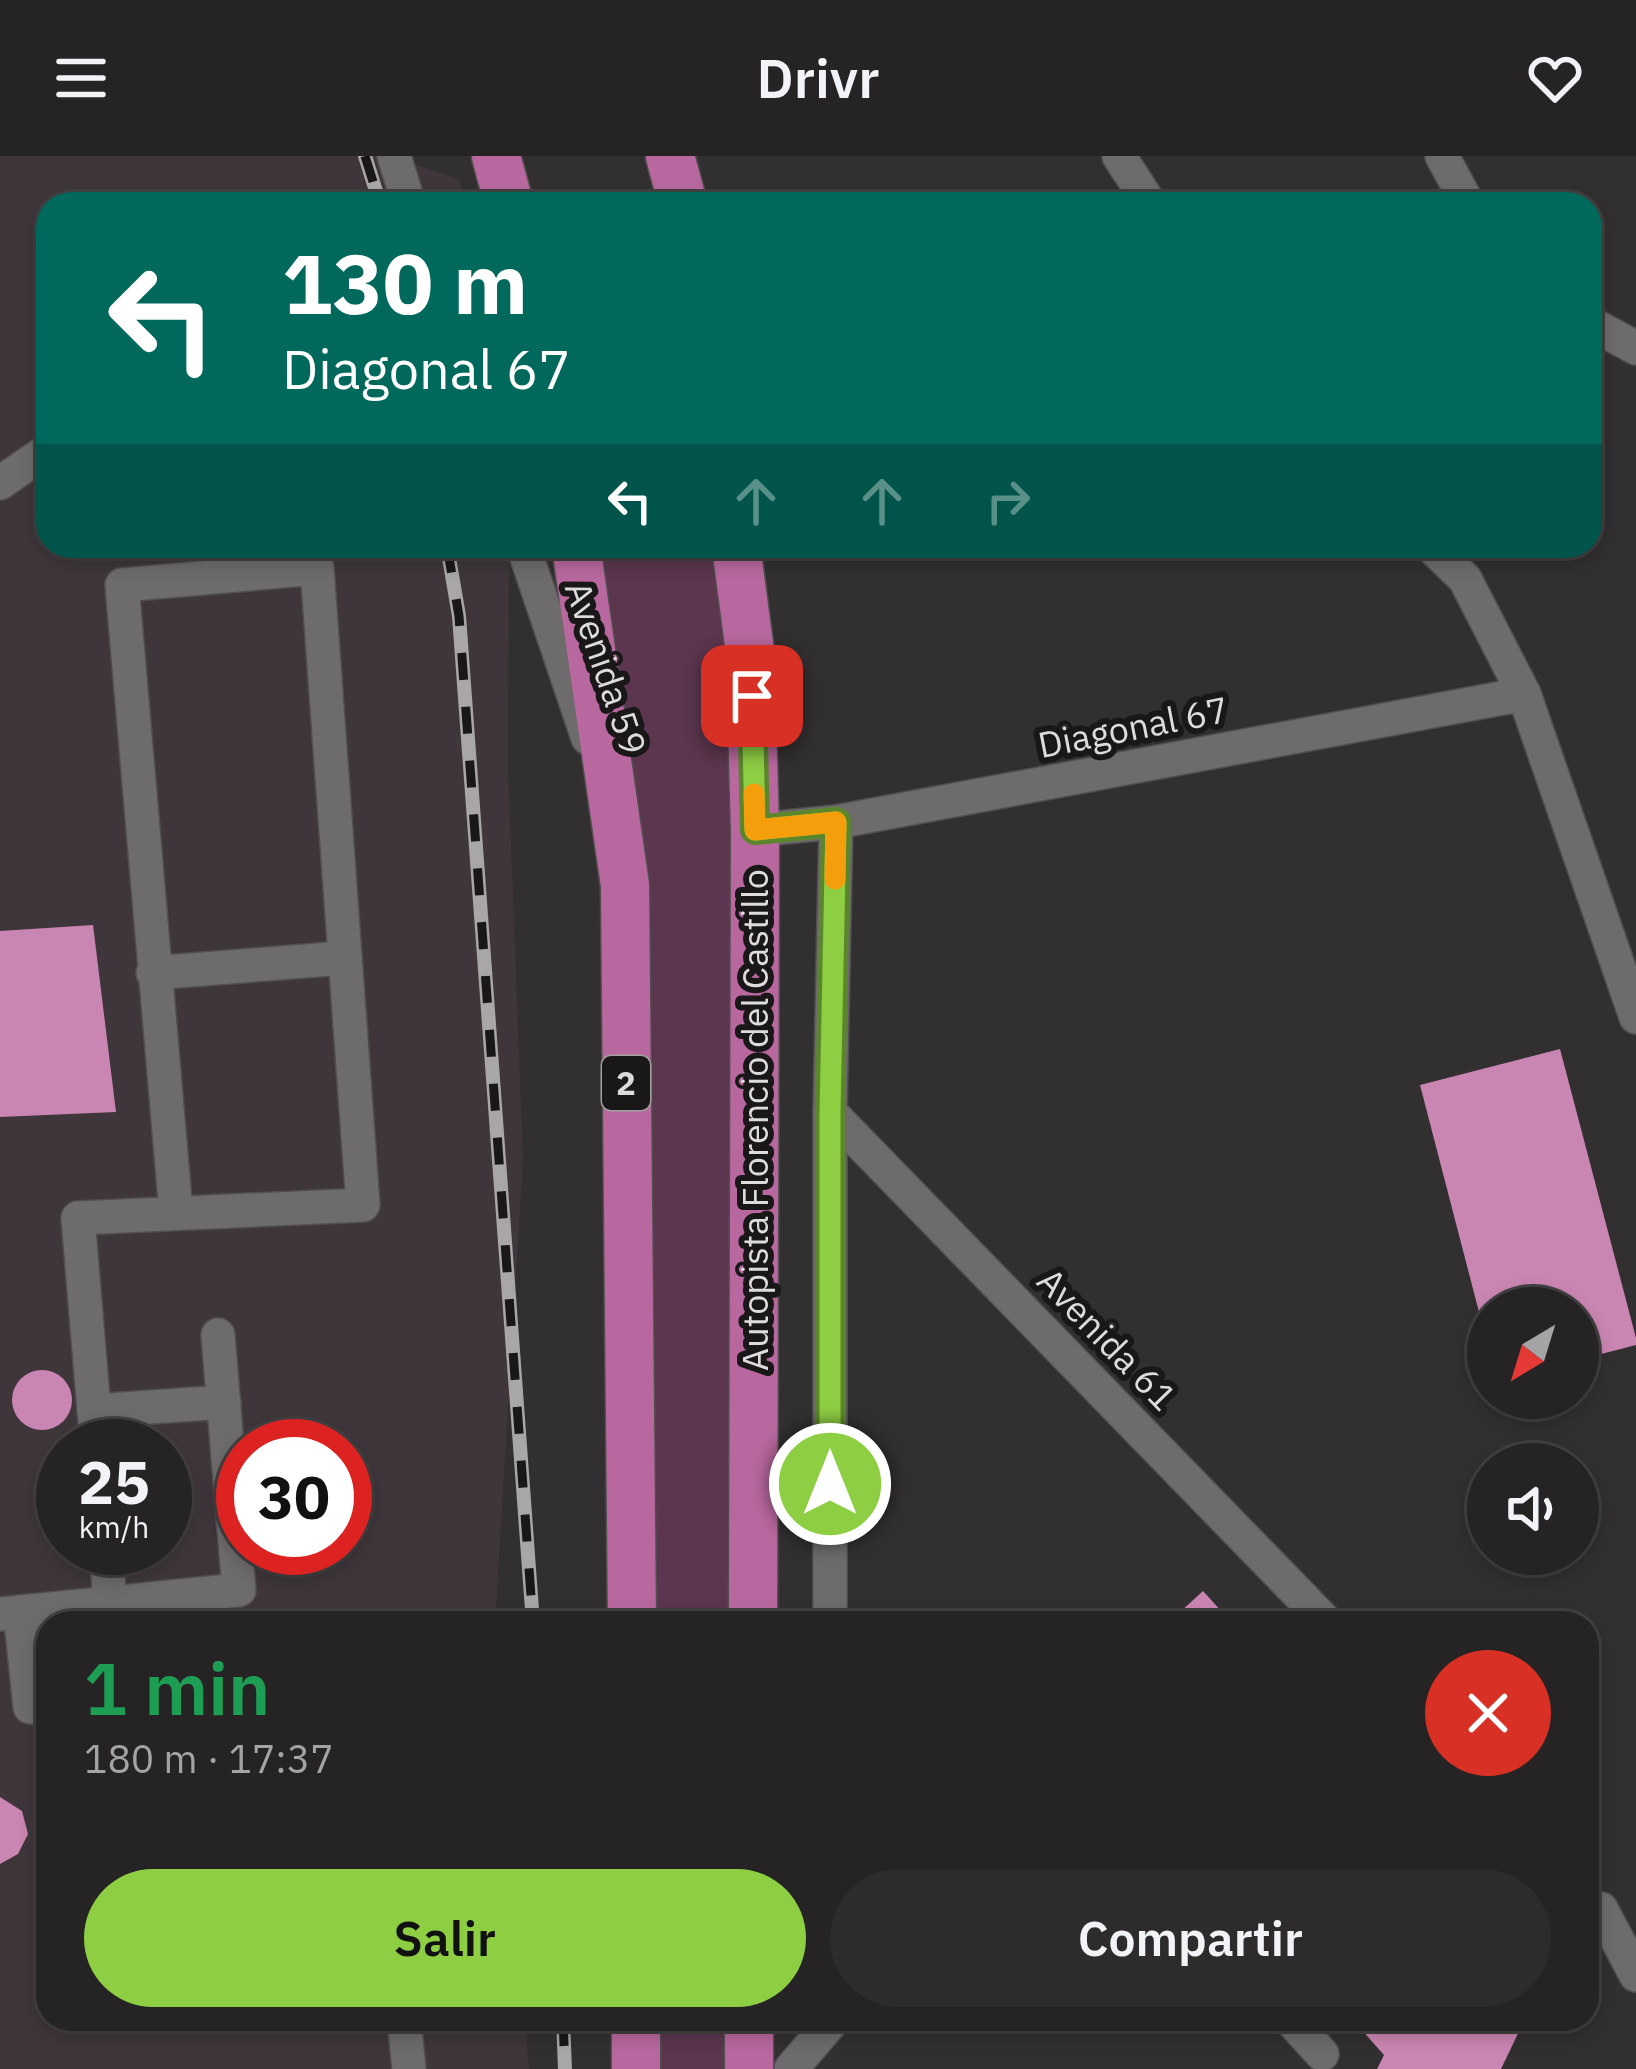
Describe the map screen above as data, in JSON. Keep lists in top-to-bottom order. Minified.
{"streets":{"highway":["2","Autopista Florencio del Castillo"],"street":["Avenida 59","Diagonal 67","Avenida 61"]},"crossings":[["Avenida 59","2"],["Diagonal 67","Autopista Florencio del Castillo"]],"north":"bottom left","page":{"header":"Drivr","turn":["130 m","Diagonal 67"],"speed":"25 km/h","limit":"30","heading":["1 min","180 m · 17:37"],"buttons":["Salir","Compartir"]}}
